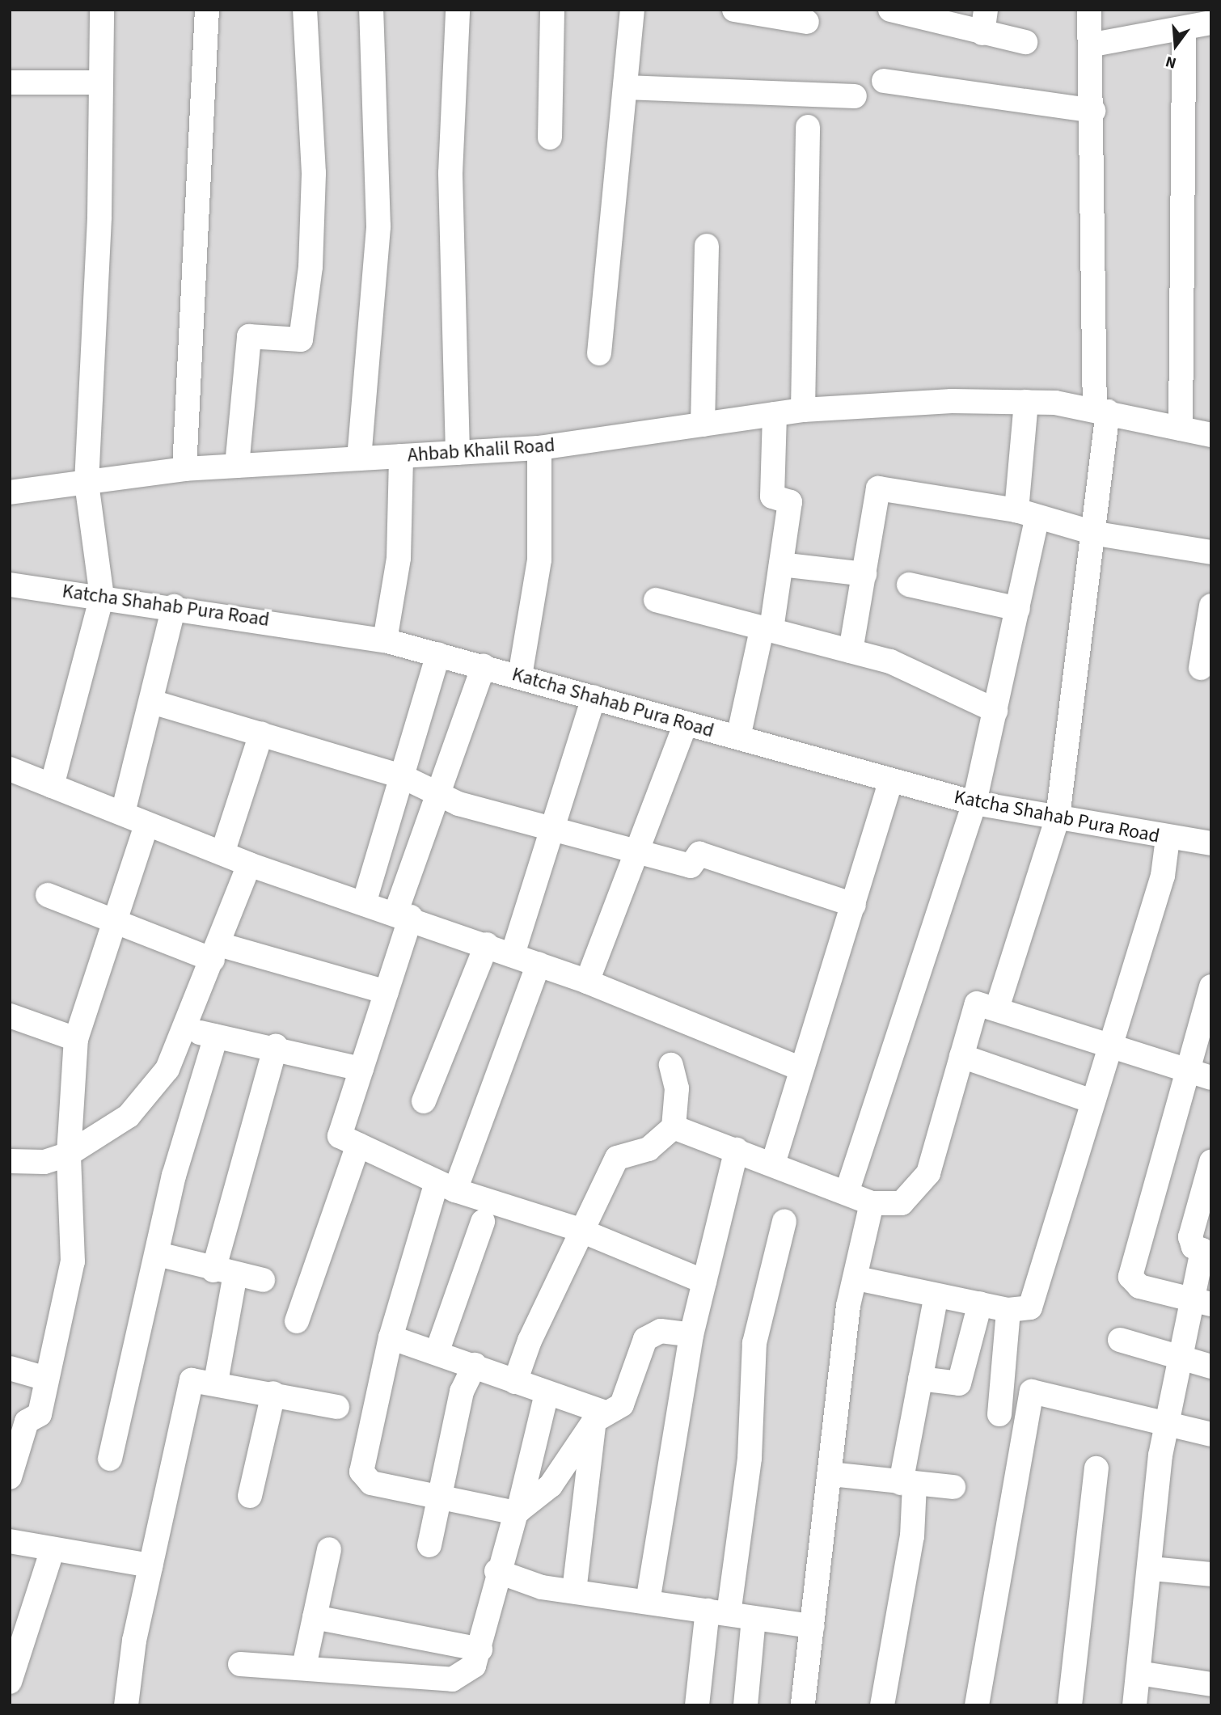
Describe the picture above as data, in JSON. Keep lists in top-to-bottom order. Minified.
{"streets":{"street":["Ahbab Khalil Road","Katcha Shahab Pura Road"]},"north":"bottom"}
